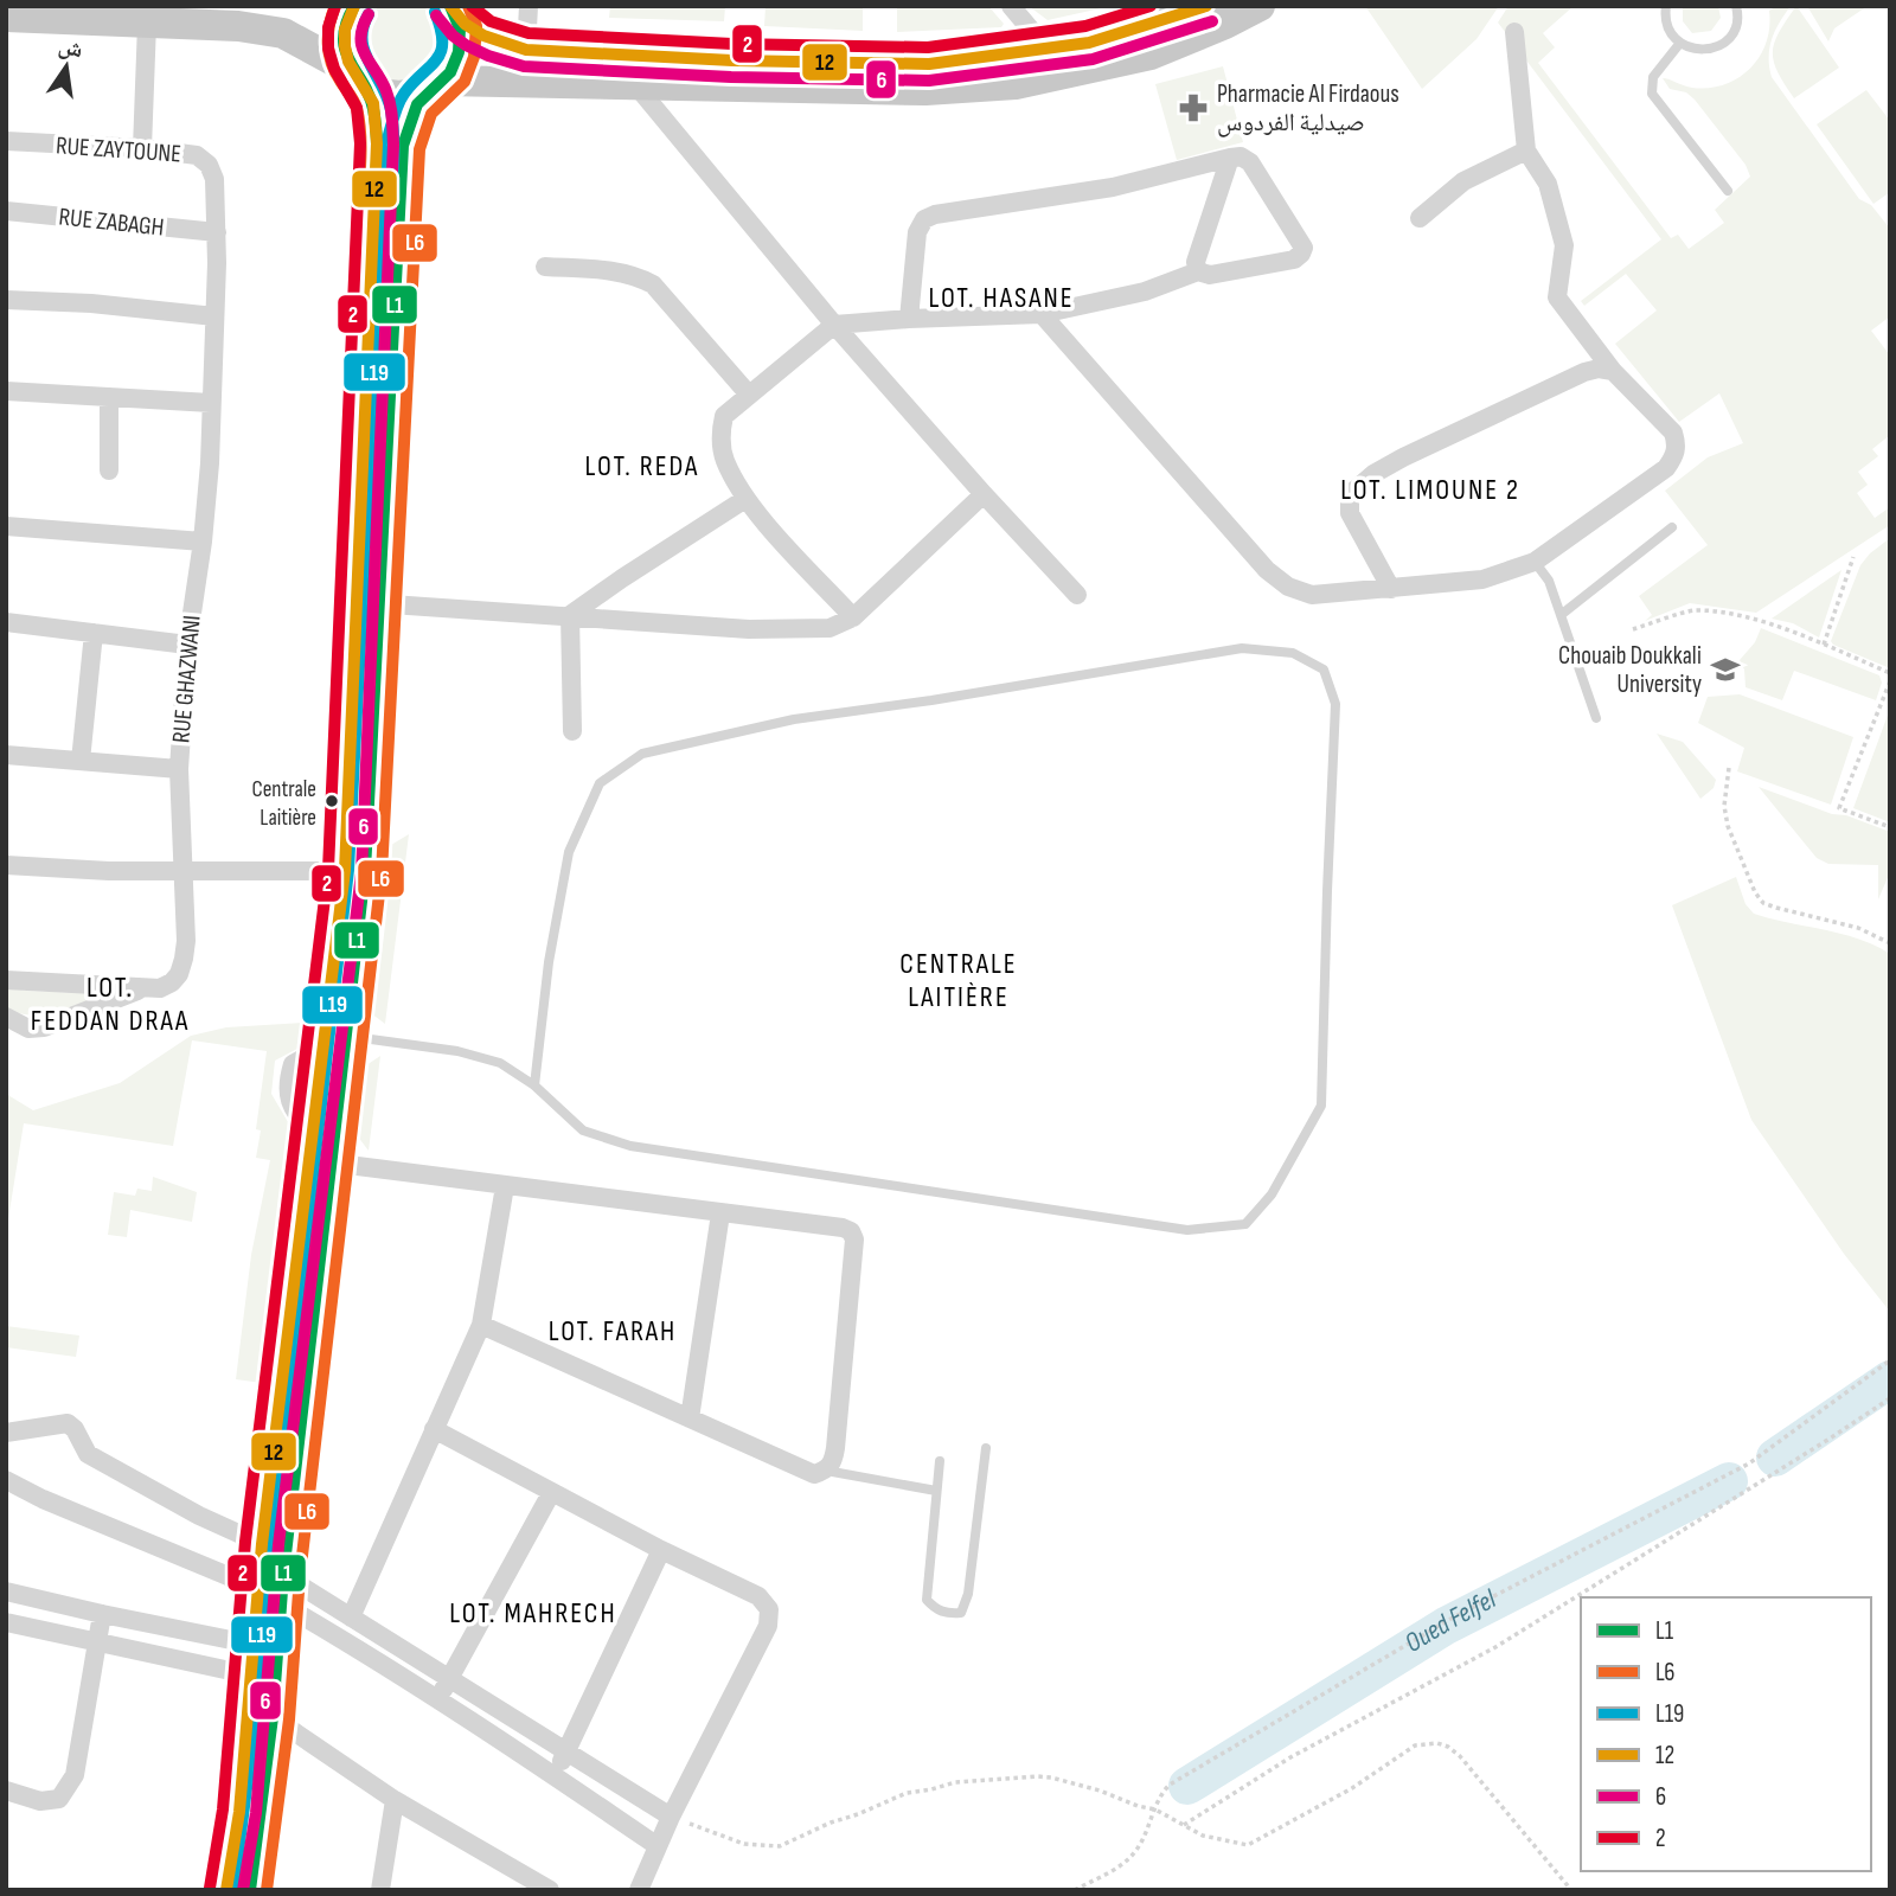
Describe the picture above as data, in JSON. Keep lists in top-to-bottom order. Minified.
{"streets":{"street":["RUE ZAYTOUNE","RUE ZABAGH","RUE GHAZWANI"]},"crossings":[["RUE ZAYTOUNE","RUE ZABAGH"],["RUE ZAYTOUNE","RUE GHAZWANI"],["RUE ZABAGH","RUE GHAZWANI"]],"districts":["LOT. HASANE","LOT. REDA","LOT. LIMOUNE 2","CENTRALE LAITIÈRE","LOT. FEDDAN DRAA","LOT. FARAH","LOT. MAHRECH"],"water":["Oued Felfel"],"places":{"pharmacy":["Pharmacie Al Firdaous صيدلية الفردوس"],"school or university":["Chouaib Doukkali University"],"other":["Centrale Laitière"]},"lines":["transit line L1","transit line L6","transit line 12","transit line 2","transit line L19","transit line 6"],"legend":["L1","L6","L19","12","6","2"],"north":"top"}
